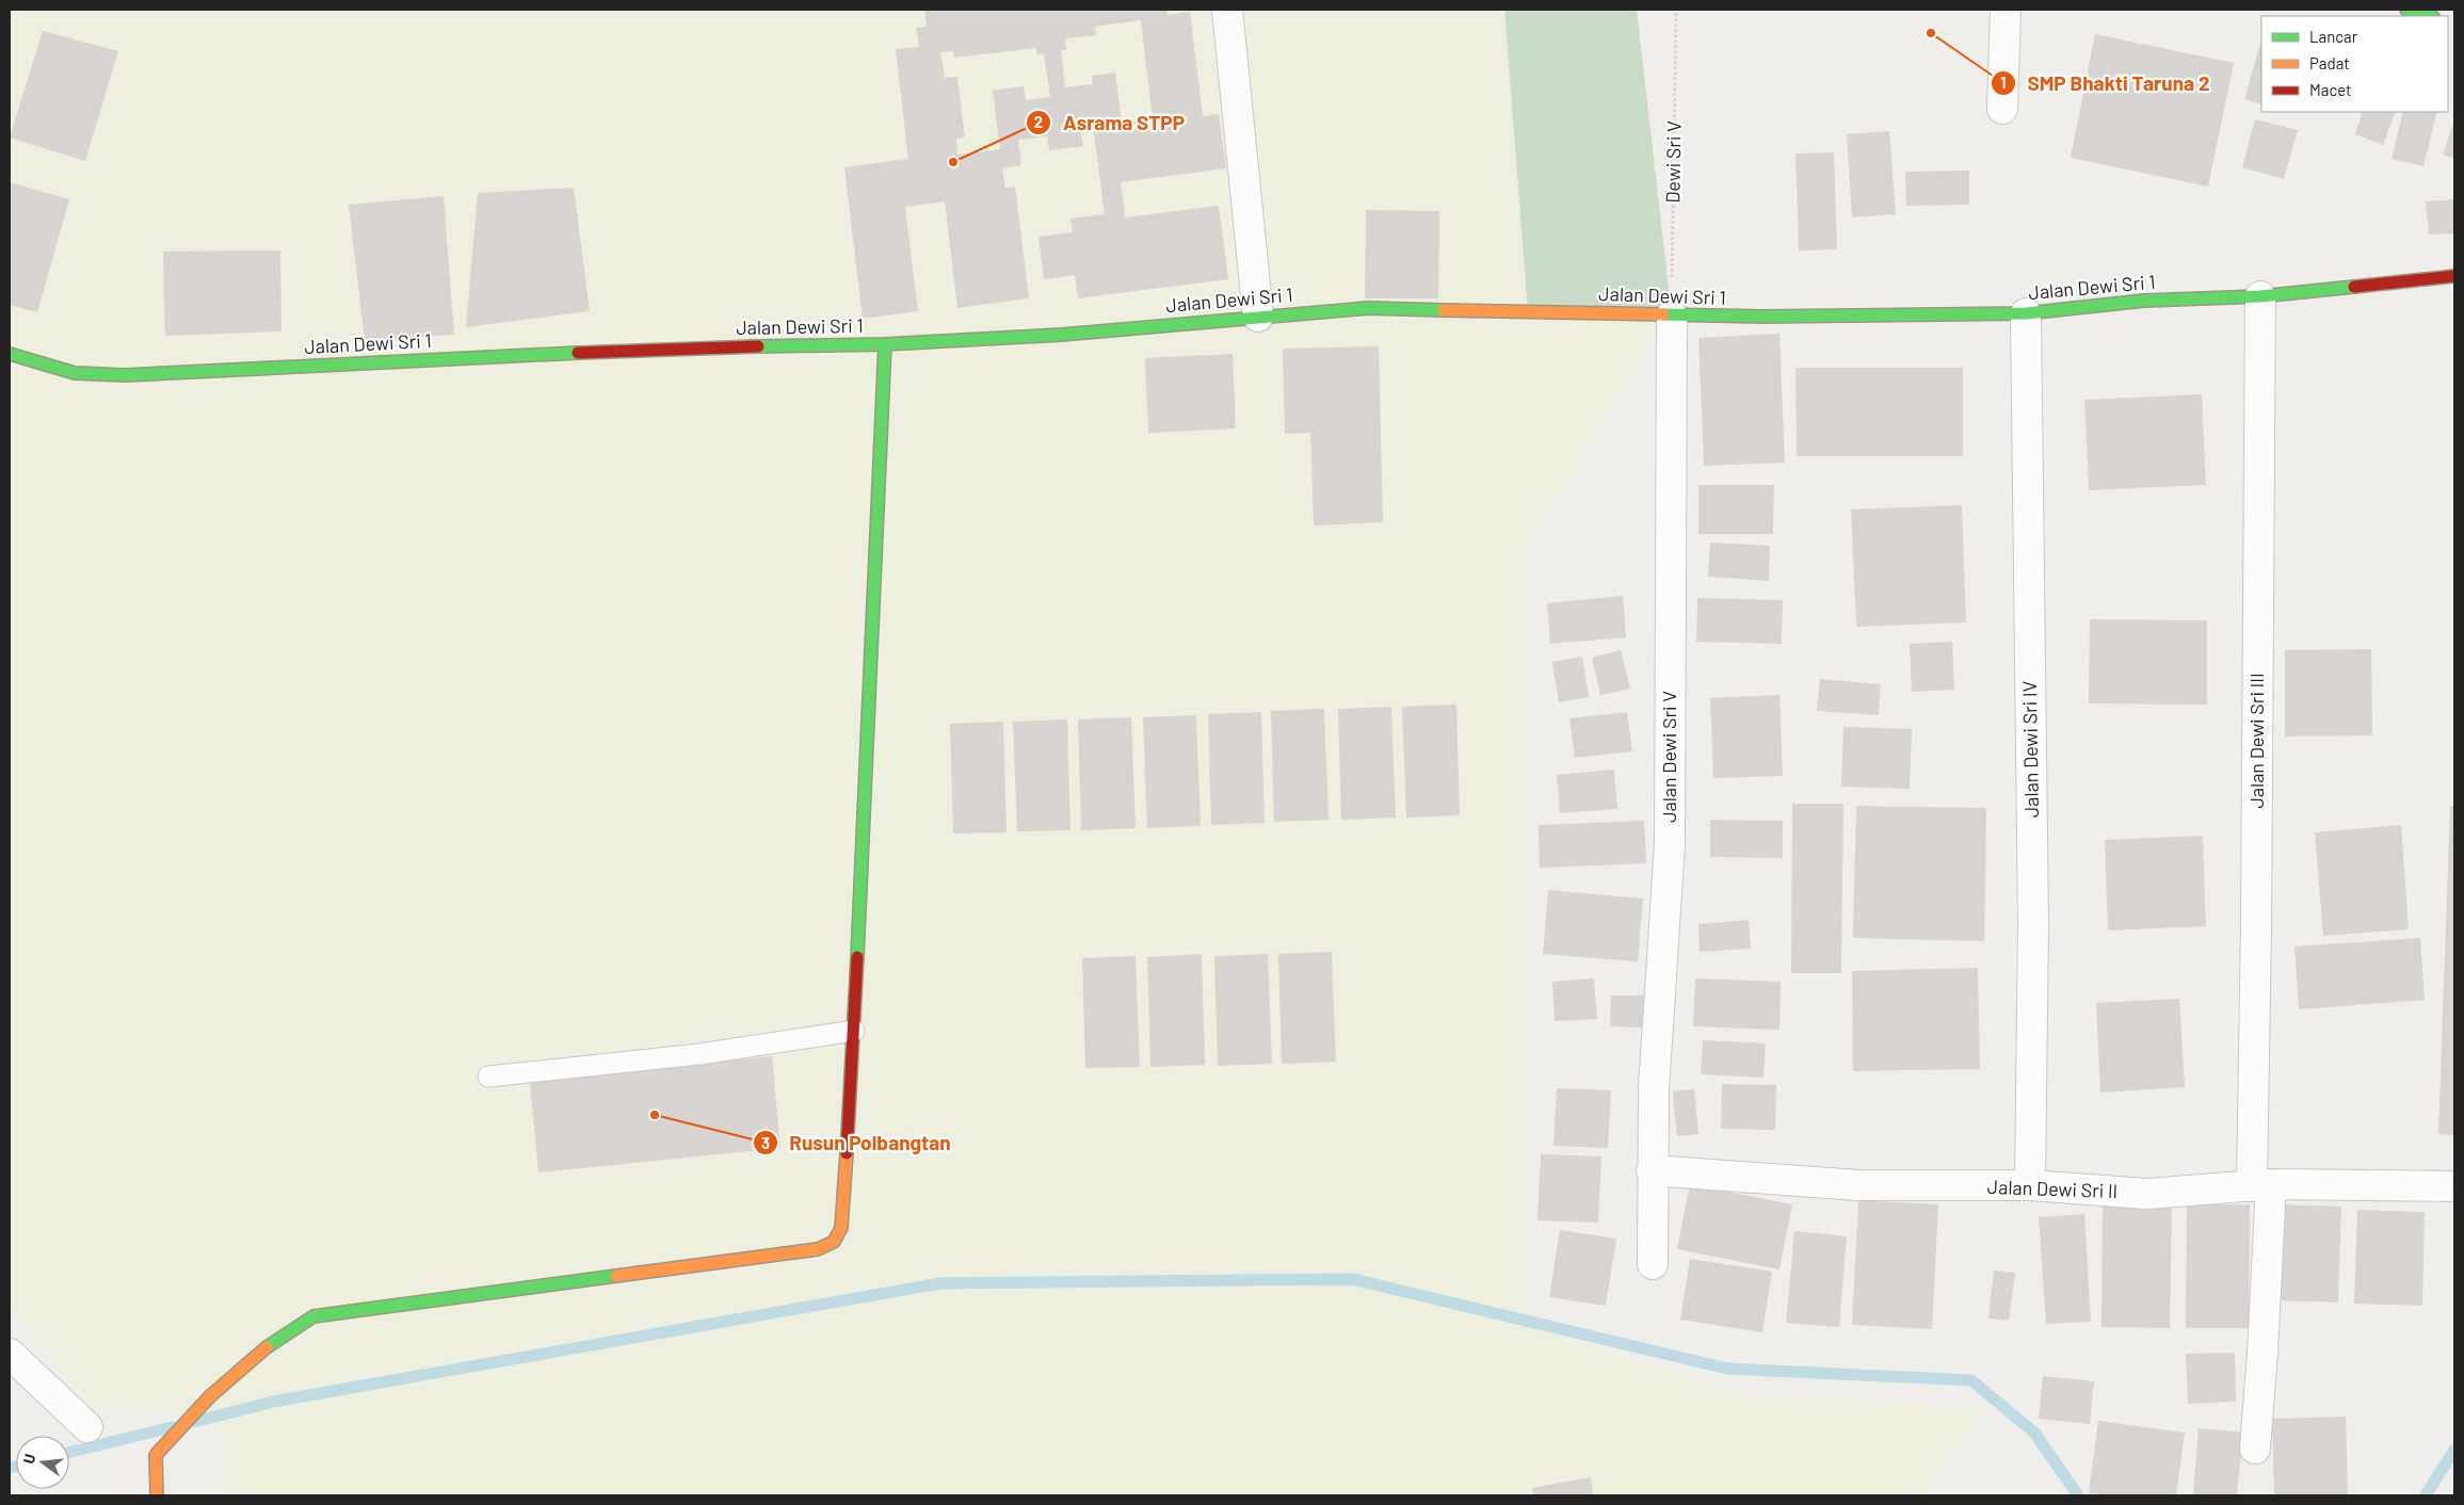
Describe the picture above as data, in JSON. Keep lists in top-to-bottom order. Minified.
{"streets":{"street":["Jalan Dewi Sri 1","Jalan Dewi Sri III","Jalan Dewi Sri IV","Jalan Dewi Sri V","Jalan Dewi Sri II"],"path":["Dewi Sri V"]},"crossings":[["Dewi Sri V","Jalan Dewi Sri 1"],["Dewi Sri V","Jalan Dewi Sri V"],["Jalan Dewi Sri 1","Jalan Dewi Sri III"],["Jalan Dewi Sri 1","Jalan Dewi Sri IV"],["Jalan Dewi Sri 1","Jalan Dewi Sri V"],["Jalan Dewi Sri III","Jalan Dewi Sri II"],["Jalan Dewi Sri IV","Jalan Dewi Sri II"],["Jalan Dewi Sri V","Jalan Dewi Sri II"]],"places":["SMP Bhakti Taruna 2","Asrama STPP","Rusun Polbangtan"],"legend":["Lancar","Padat","Macet"],"north":"left"}
